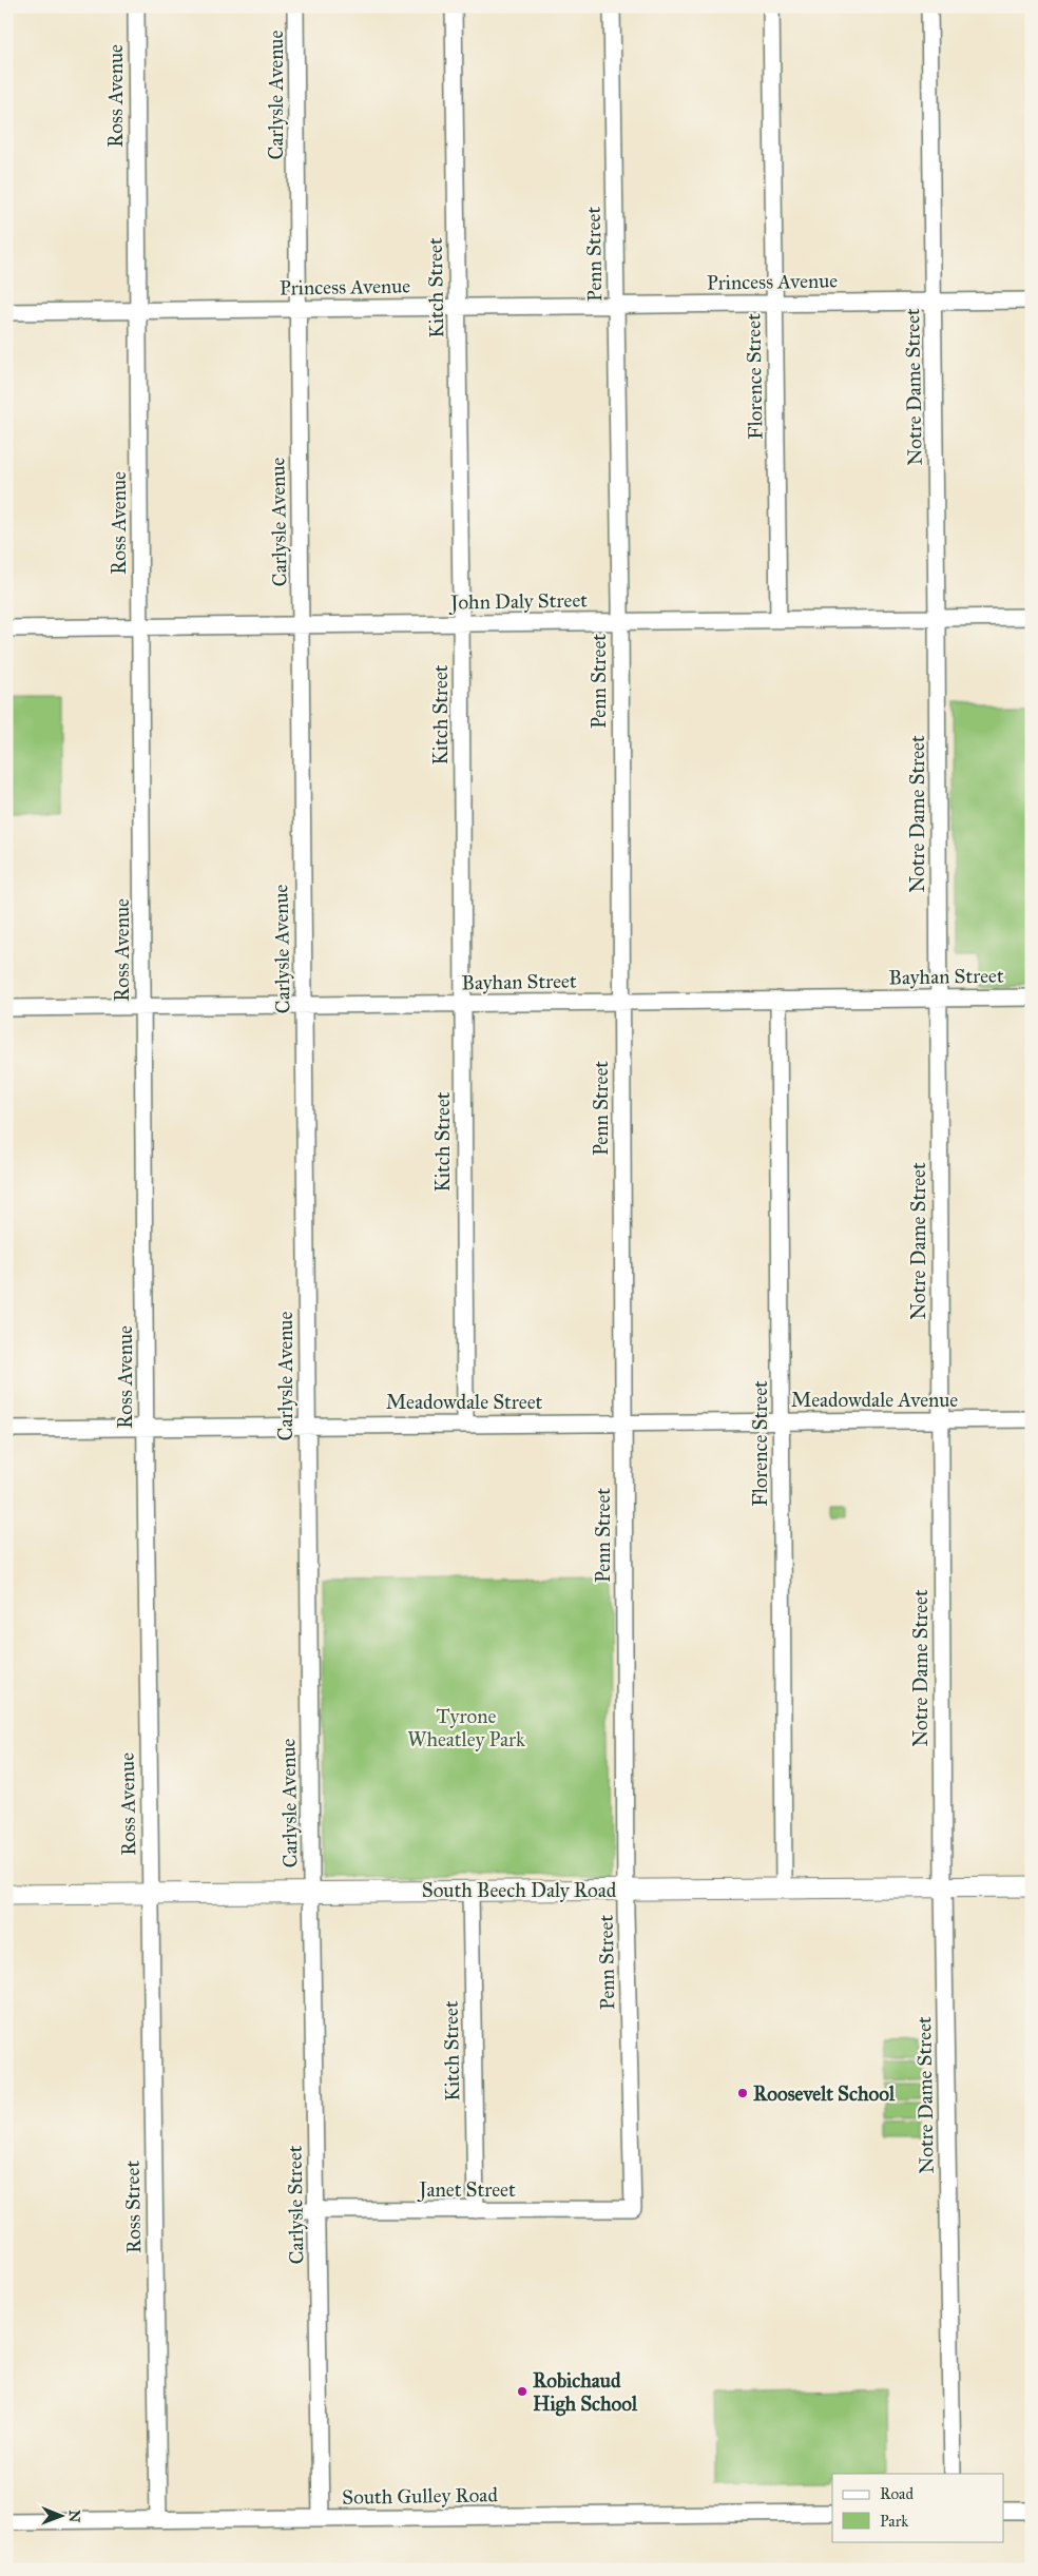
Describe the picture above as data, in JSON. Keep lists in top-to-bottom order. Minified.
{"streets":{"main road":["South Beech Daly Road"],"street":["Carlysle Avenue","Ross Avenue","Penn Street","Princess Avenue","Kitch Street","Florence Street","Notre Dame Street","John Daly Street","Bayhan Street","Meadowdale Avenue","Meadowdale Street","Janet Street","Carlysle Street","Ross Street","South Gulley Road"]},"crossings":[["Carlysle Avenue","Princess Avenue"],["Carlysle Avenue","John Daly Street"],["Carlysle Avenue","Bayhan Street"],["Carlysle Avenue","Meadowdale Street"],["Carlysle Avenue","South Beech Daly Road"],["Carlysle Avenue","Carlysle Street"],["Ross Avenue","Princess Avenue"],["Ross Avenue","John Daly Street"],["Ross Avenue","Bayhan Street"],["Ross Avenue","South Beech Daly Road"],["Ross Avenue","Ross Street"],["Penn Street","Princess Avenue"],["Penn Street","John Daly Street"],["Penn Street","Bayhan Street"],["Penn Street","Meadowdale Avenue"],["Penn Street","Meadowdale Street"],["Penn Street","South Beech Daly Road"],["Penn Street","Janet Street"],["Princess Avenue","Kitch Street"],["Princess Avenue","Florence Street"],["Princess Avenue","Notre Dame Street"],["Kitch Street","John Daly Street"],["Kitch Street","Bayhan Street"],["Kitch Street","Meadowdale Street"],["Kitch Street","South Beech Daly Road"],["Kitch Street","Janet Street"],["Florence Street","John Daly Street"],["Florence Street","Bayhan Street"],["Florence Street","Meadowdale Avenue"],["Florence Street","South Beech Daly Road"],["Notre Dame Street","John Daly Street"],["Notre Dame Street","Bayhan Street"],["Notre Dame Street","Meadowdale Avenue"],["Notre Dame Street","South Beech Daly Road"],["Meadowdale Avenue","Meadowdale Street"],["South Beech Daly Road","Carlysle Street"],["South Beech Daly Road","Ross Street"],["Janet Street","Carlysle Street"],["Carlysle Street","South Gulley Road"],["Ross Street","South Gulley Road"]],"parks":["Tyrone Wheatley Park"],"places":["Roosevelt School","Robichaud High School"],"legend":["Road","Park"],"north":"right"}
